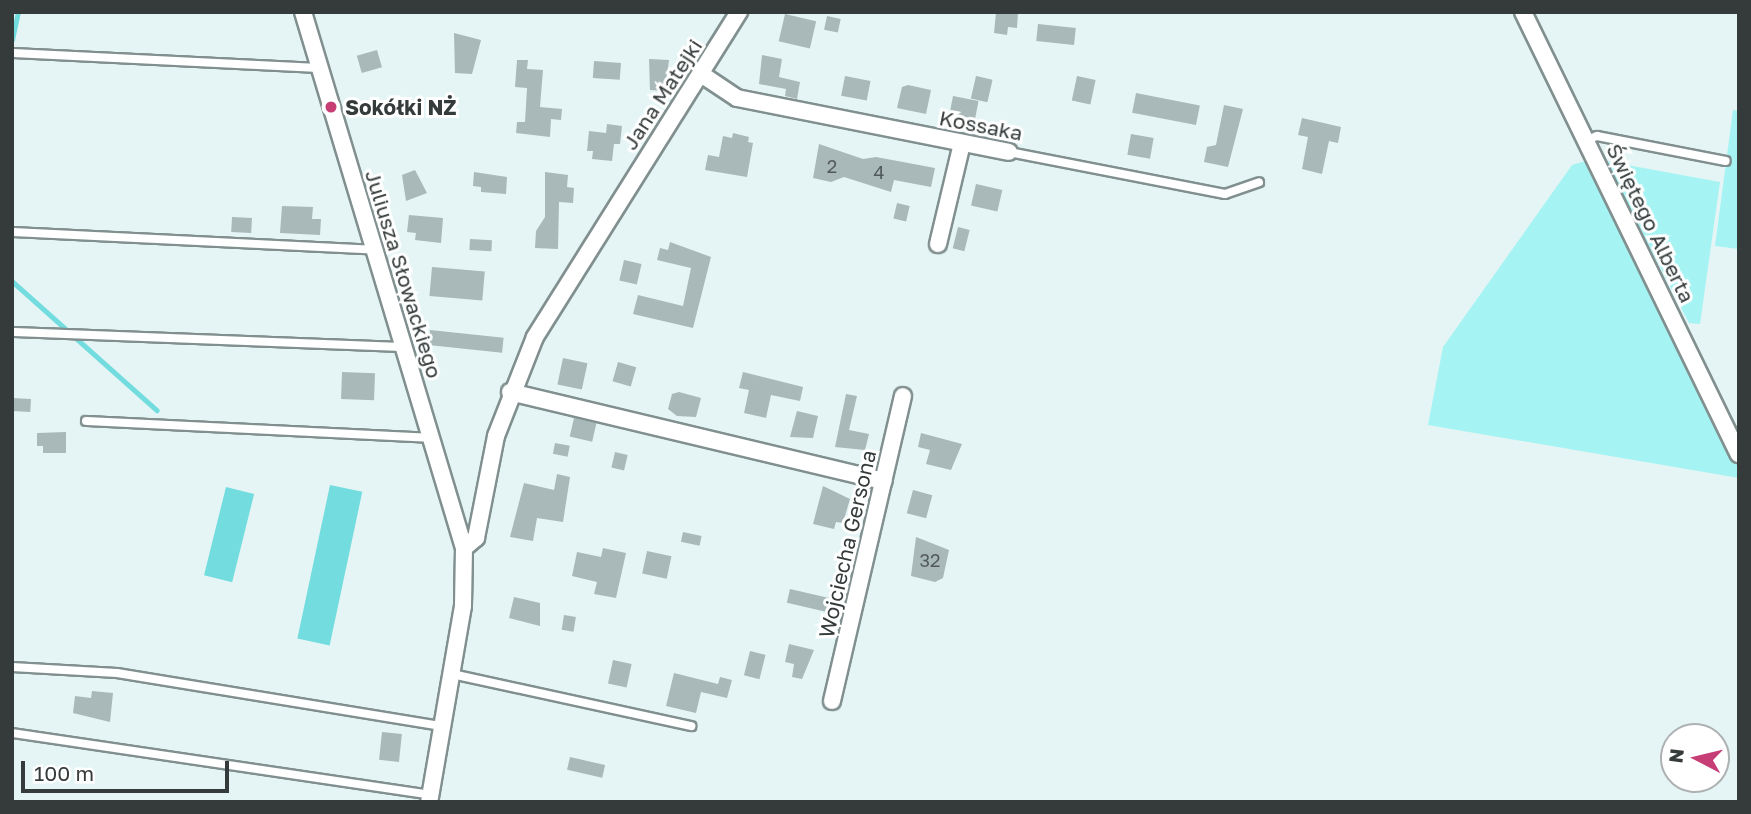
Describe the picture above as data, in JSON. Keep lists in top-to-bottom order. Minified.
{"streets":{"street":["Jana Matejki","Kossaka","Świętego Alberta","Juliusza Słowackiego","Wojciecha Gersona"]},"crossings":[["Jana Matejki","Kossaka"],["Jana Matejki","Juliusza Słowackiego"]],"places":["Sokółki NŻ"],"house_numbers":["2","4","32"],"scale_bar":"100 m","north":"left"}
